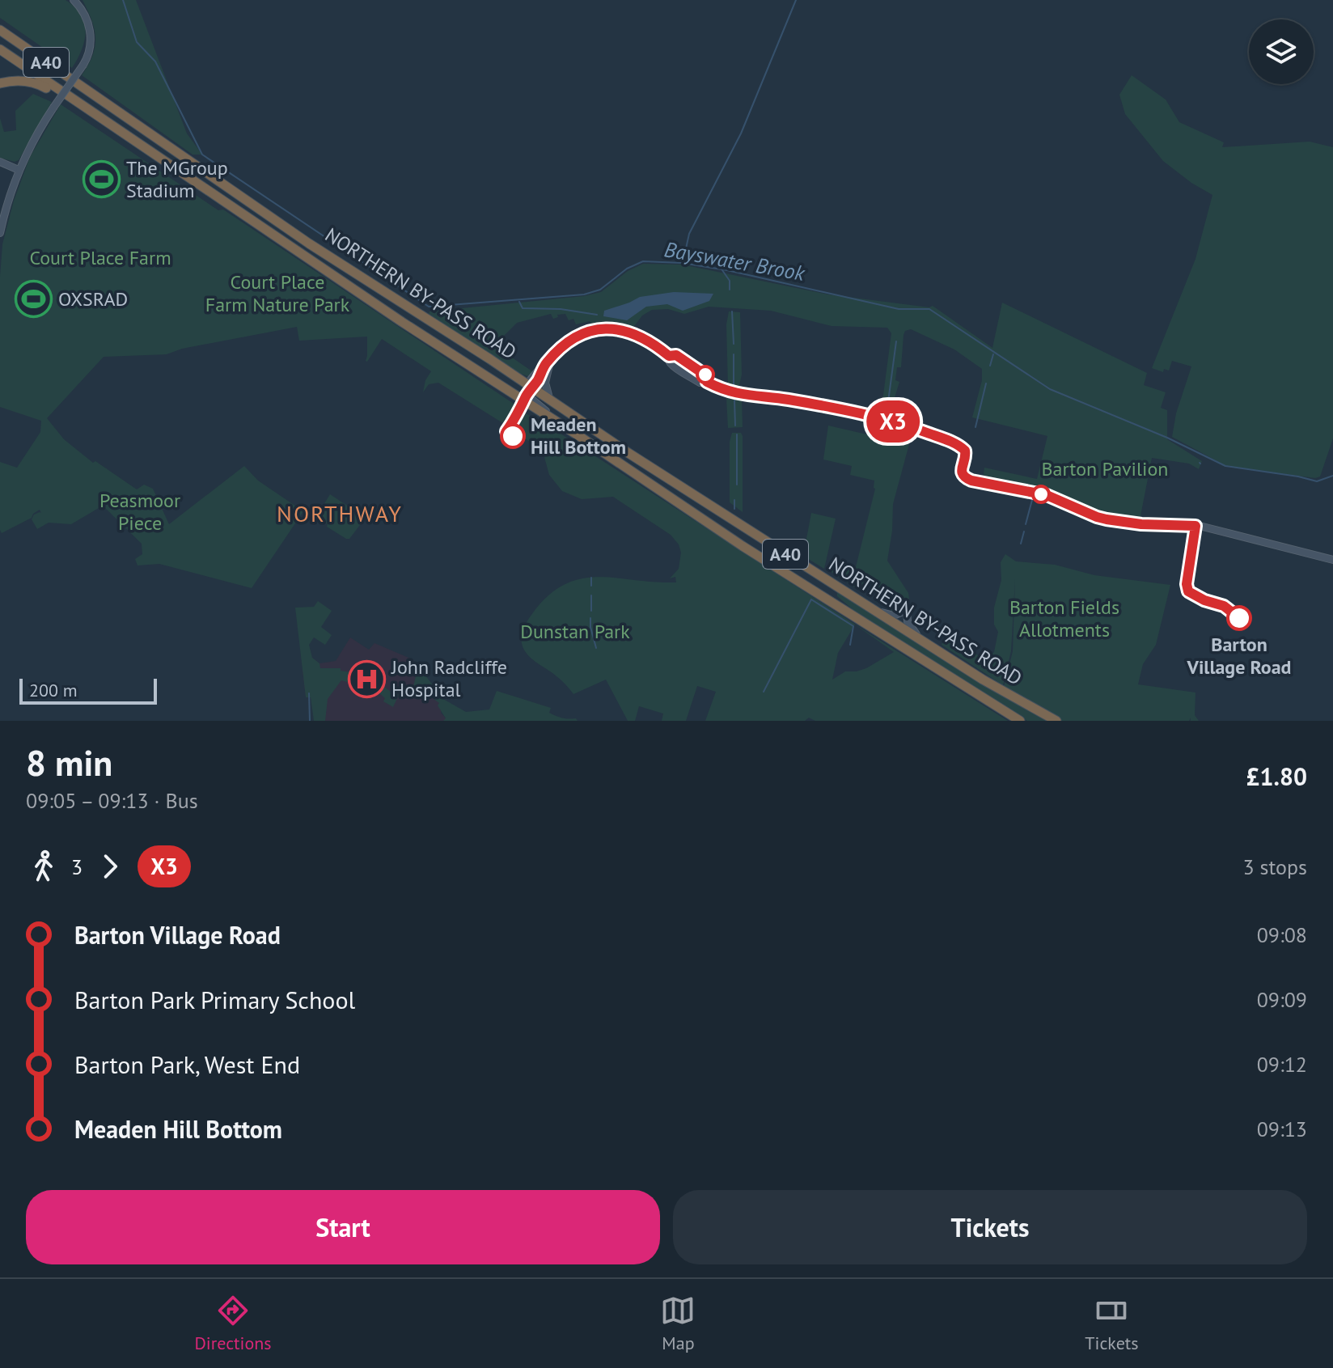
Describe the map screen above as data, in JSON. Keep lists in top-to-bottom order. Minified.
{"streets":{"highway":["A40","NORTHERN BY-PASS ROAD"]},"districts":["NORTHWAY"],"water":["Bayswater Brook"],"parks":["Court Place Farm","Court Place Farm Nature Park","Barton Pavilion","Peasmoor Piece","Barton Fields Allotments","Dunstan Park"],"places":{"sports":["The MGroup Stadium","OXSRAD"],"other":["Meaden Hill Bottom","Barton Village Road"],"hospital":["John Radcliffe Hospital"]},"lines":["bus line X3"],"scale_bar":"200 m","page":{"on_map":"X3","scale":"200 m","heading":["8 min","09:05 – 09:13 · Bus","£1.80"],"legs":["3","X3","3 stops"],"list":[{"name":"Barton Village Road","value":"09:08"},{"name":"Barton Park Primary School","value":"09:09"},{"name":"Barton Park, West End","value":"09:12"},{"name":"Meaden Hill Bottom","value":"09:13"}],"buttons":["Start","Tickets"],"tabs":["Directions","Map","Tickets"]}}
